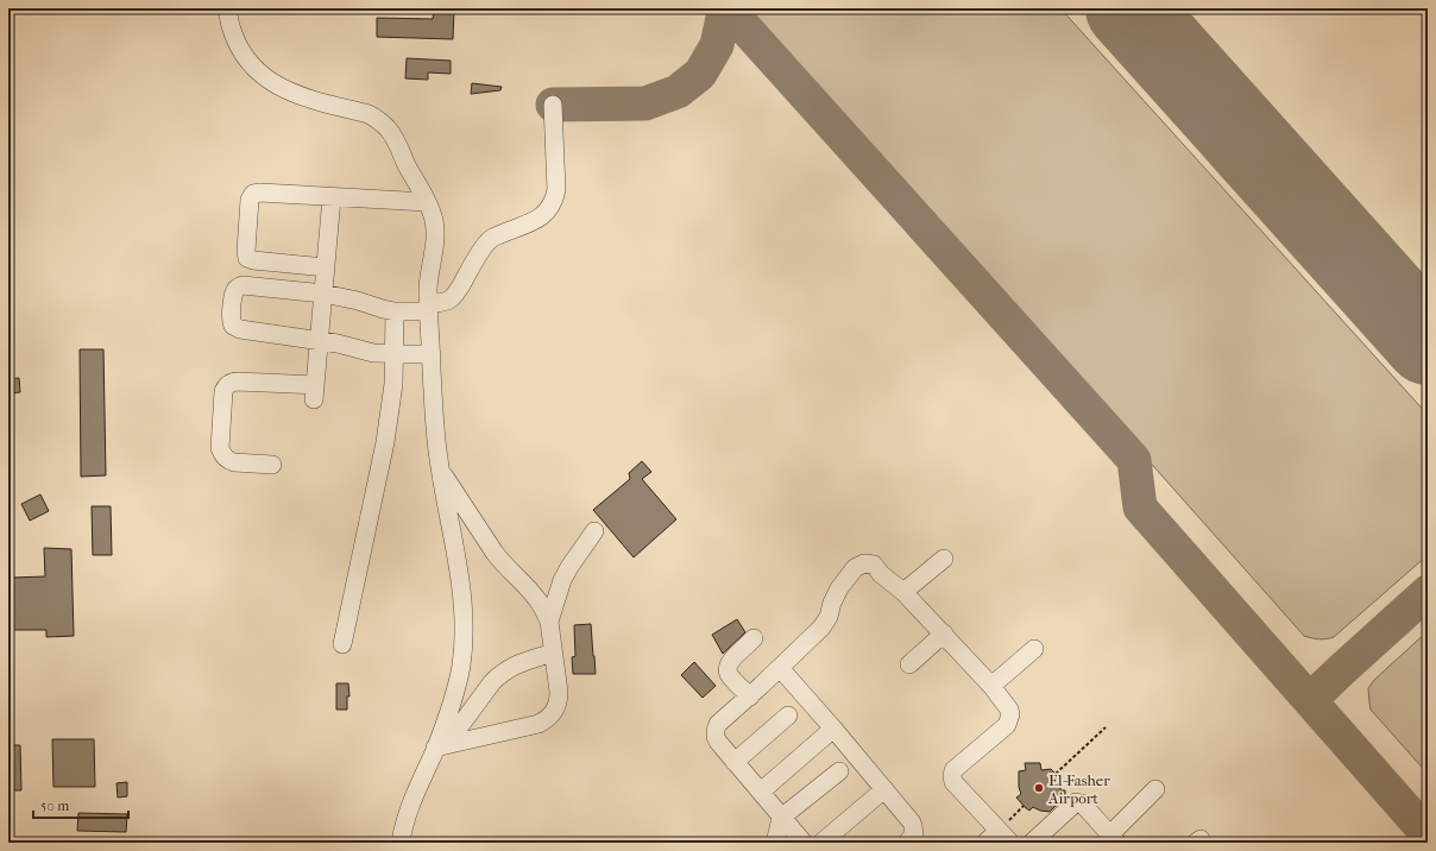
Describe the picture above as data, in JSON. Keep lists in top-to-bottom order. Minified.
{"places":["El-Fasher Airport"],"scale_bar":"50 m"}
